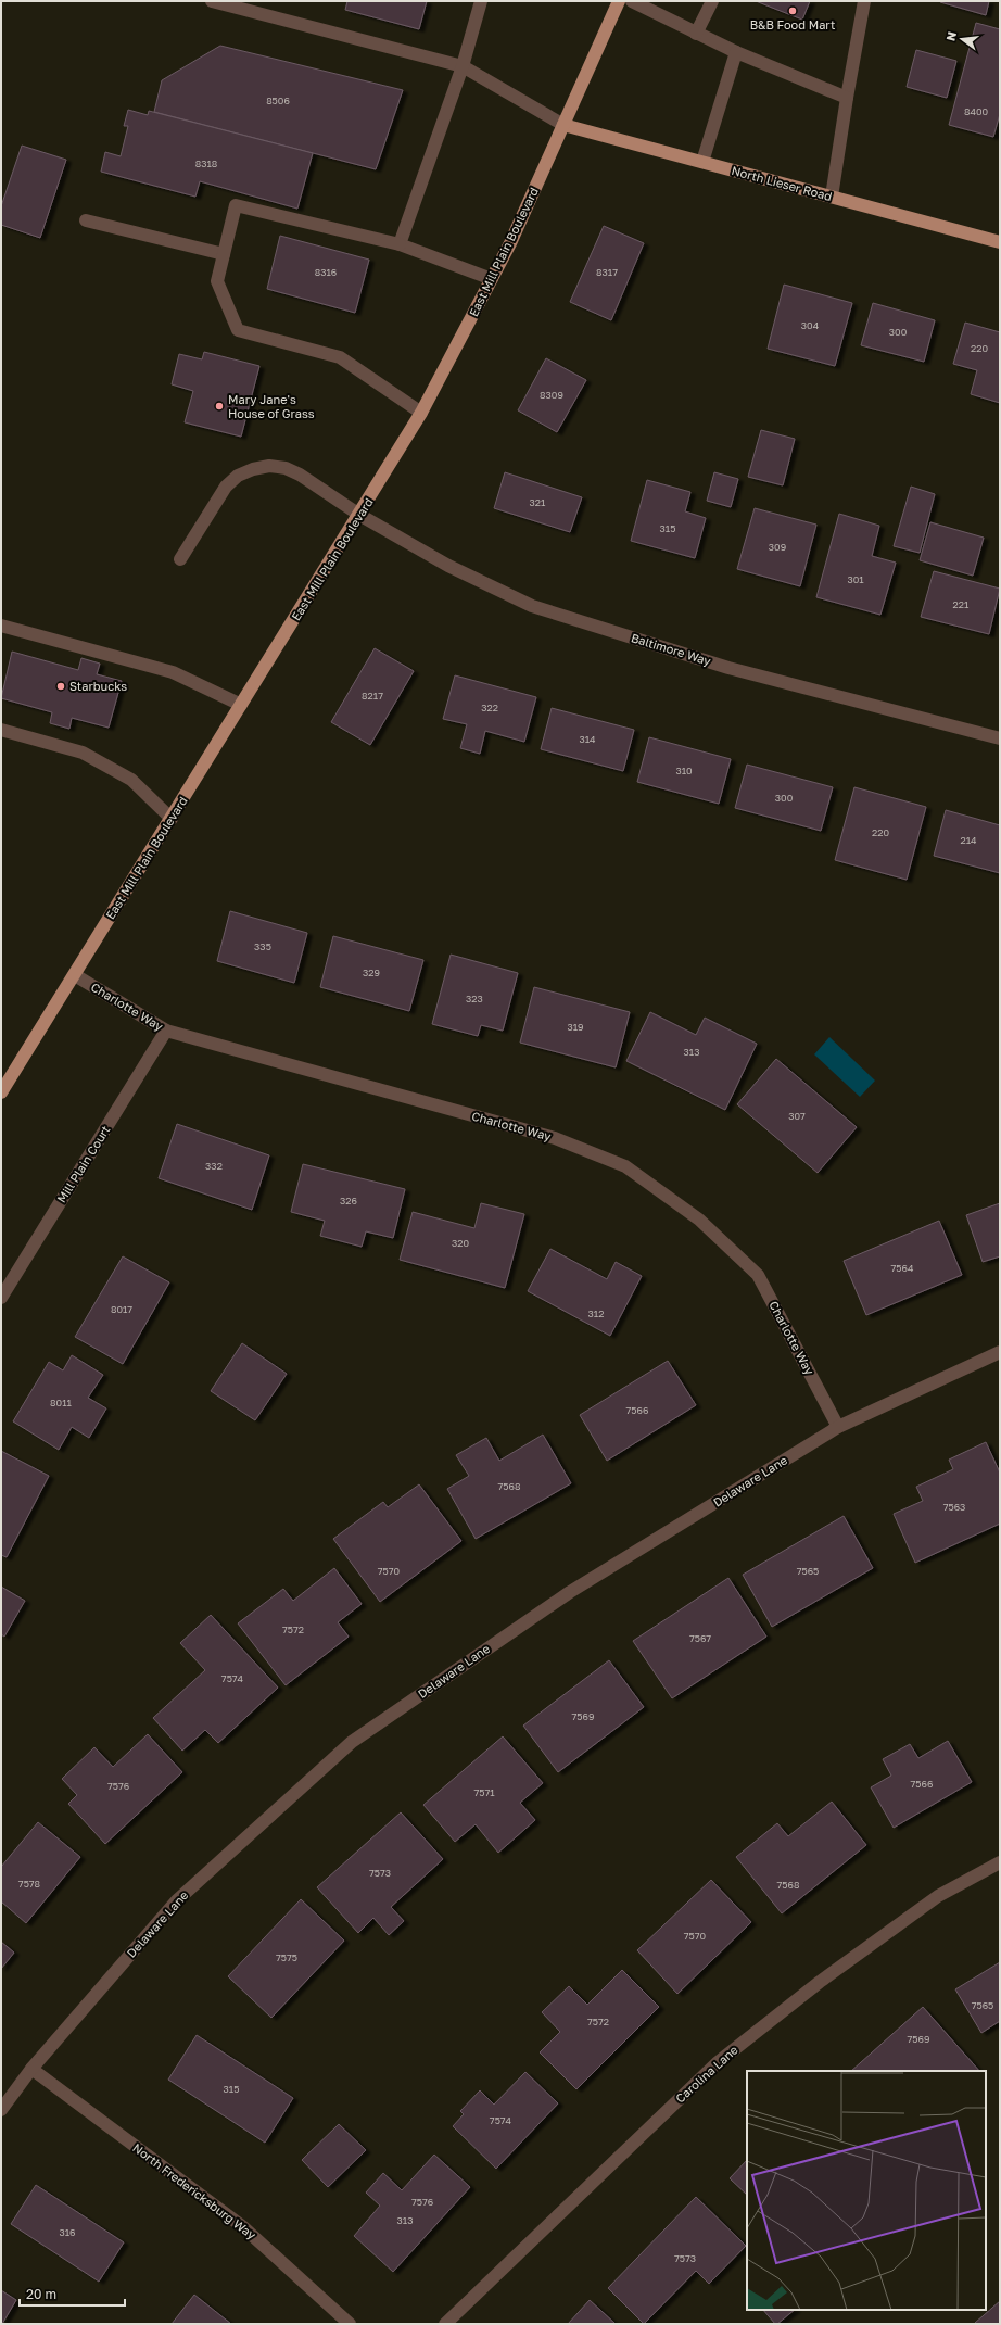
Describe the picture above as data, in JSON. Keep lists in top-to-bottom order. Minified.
{"streets":{"main road":["North Lieser Road","East Mill Plain Boulevard"],"street":["Baltimore Way","Charlotte Way","Mill Plain Court","Delaware Lane","Carolina Lane","North Fredericksburg Way"]},"crossings":[["North Lieser Road","East Mill Plain Boulevard"],["East Mill Plain Boulevard","Baltimore Way"],["East Mill Plain Boulevard","Charlotte Way"],["Charlotte Way","Mill Plain Court"],["Charlotte Way","Delaware Lane"],["Delaware Lane","North Fredericksburg Way"]],"places":["B&B Food Mart","Mary Jane's House of Grass","Starbucks"],"house_numbers":["8506","8400","8318","8316","8317","304","300","220","8309","321","315","309","301","221","8217","322","314","310","300","220","214","335","329","323","319","313","307","332","326","320","7564","8017","312","8011","7566","7568","7563","7570","7565","7572","7567","7574","7569","7566","7576","7571","7573","7578","7568","7570","7575","7565","7572","7569","315","7574","7576","313","316","7573"],"scale_bar":"20 m","north":"left"}
